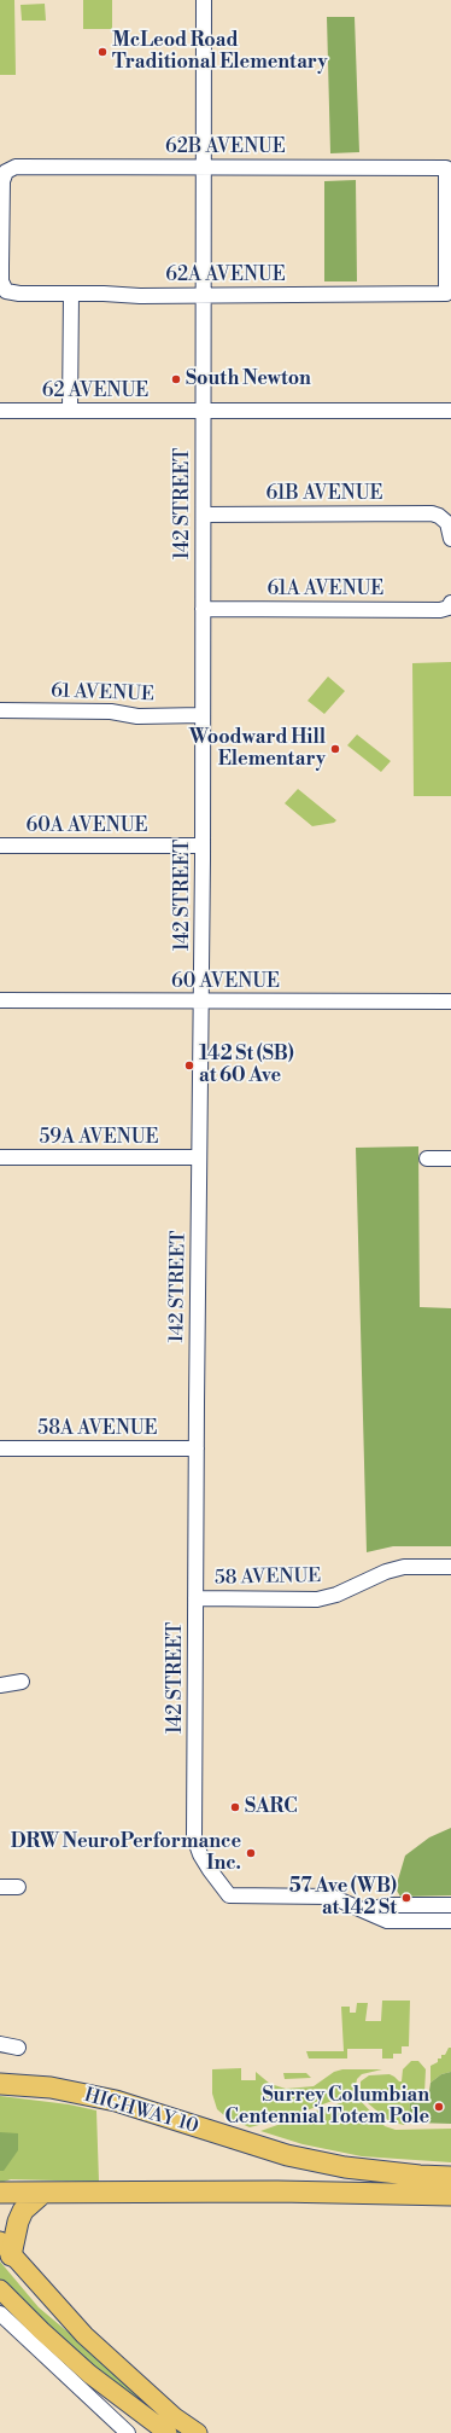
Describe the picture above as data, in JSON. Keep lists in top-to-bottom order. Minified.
{"streets":{"highway":["HIGHWAY 10"],"street":["62B AVENUE","62A AVENUE","62 AVENUE","61B AVENUE","142 STREET","61A AVENUE","61 AVENUE","60A AVENUE","60 AVENUE","59A AVENUE","58A AVENUE","58 AVENUE"]},"crossings":[["62B AVENUE","62A AVENUE"],["62B AVENUE","142 STREET"],["62A AVENUE","142 STREET"],["62 AVENUE","142 STREET"],["61B AVENUE","142 STREET"],["142 STREET","61A AVENUE"],["142 STREET","61 AVENUE"],["142 STREET","60A AVENUE"],["142 STREET","60 AVENUE"],["142 STREET","59A AVENUE"],["142 STREET","58A AVENUE"],["142 STREET","58 AVENUE"]],"places":["McLeod Road Traditional Elementary","South Newton","Woodward Hill Elementary","142 St (SB) at 60 Ave","SARC","DRW NeuroPerformance Inc.","57 Ave (WB) at 142 St","Surrey Columbian Centennial Totem Pole"]}
